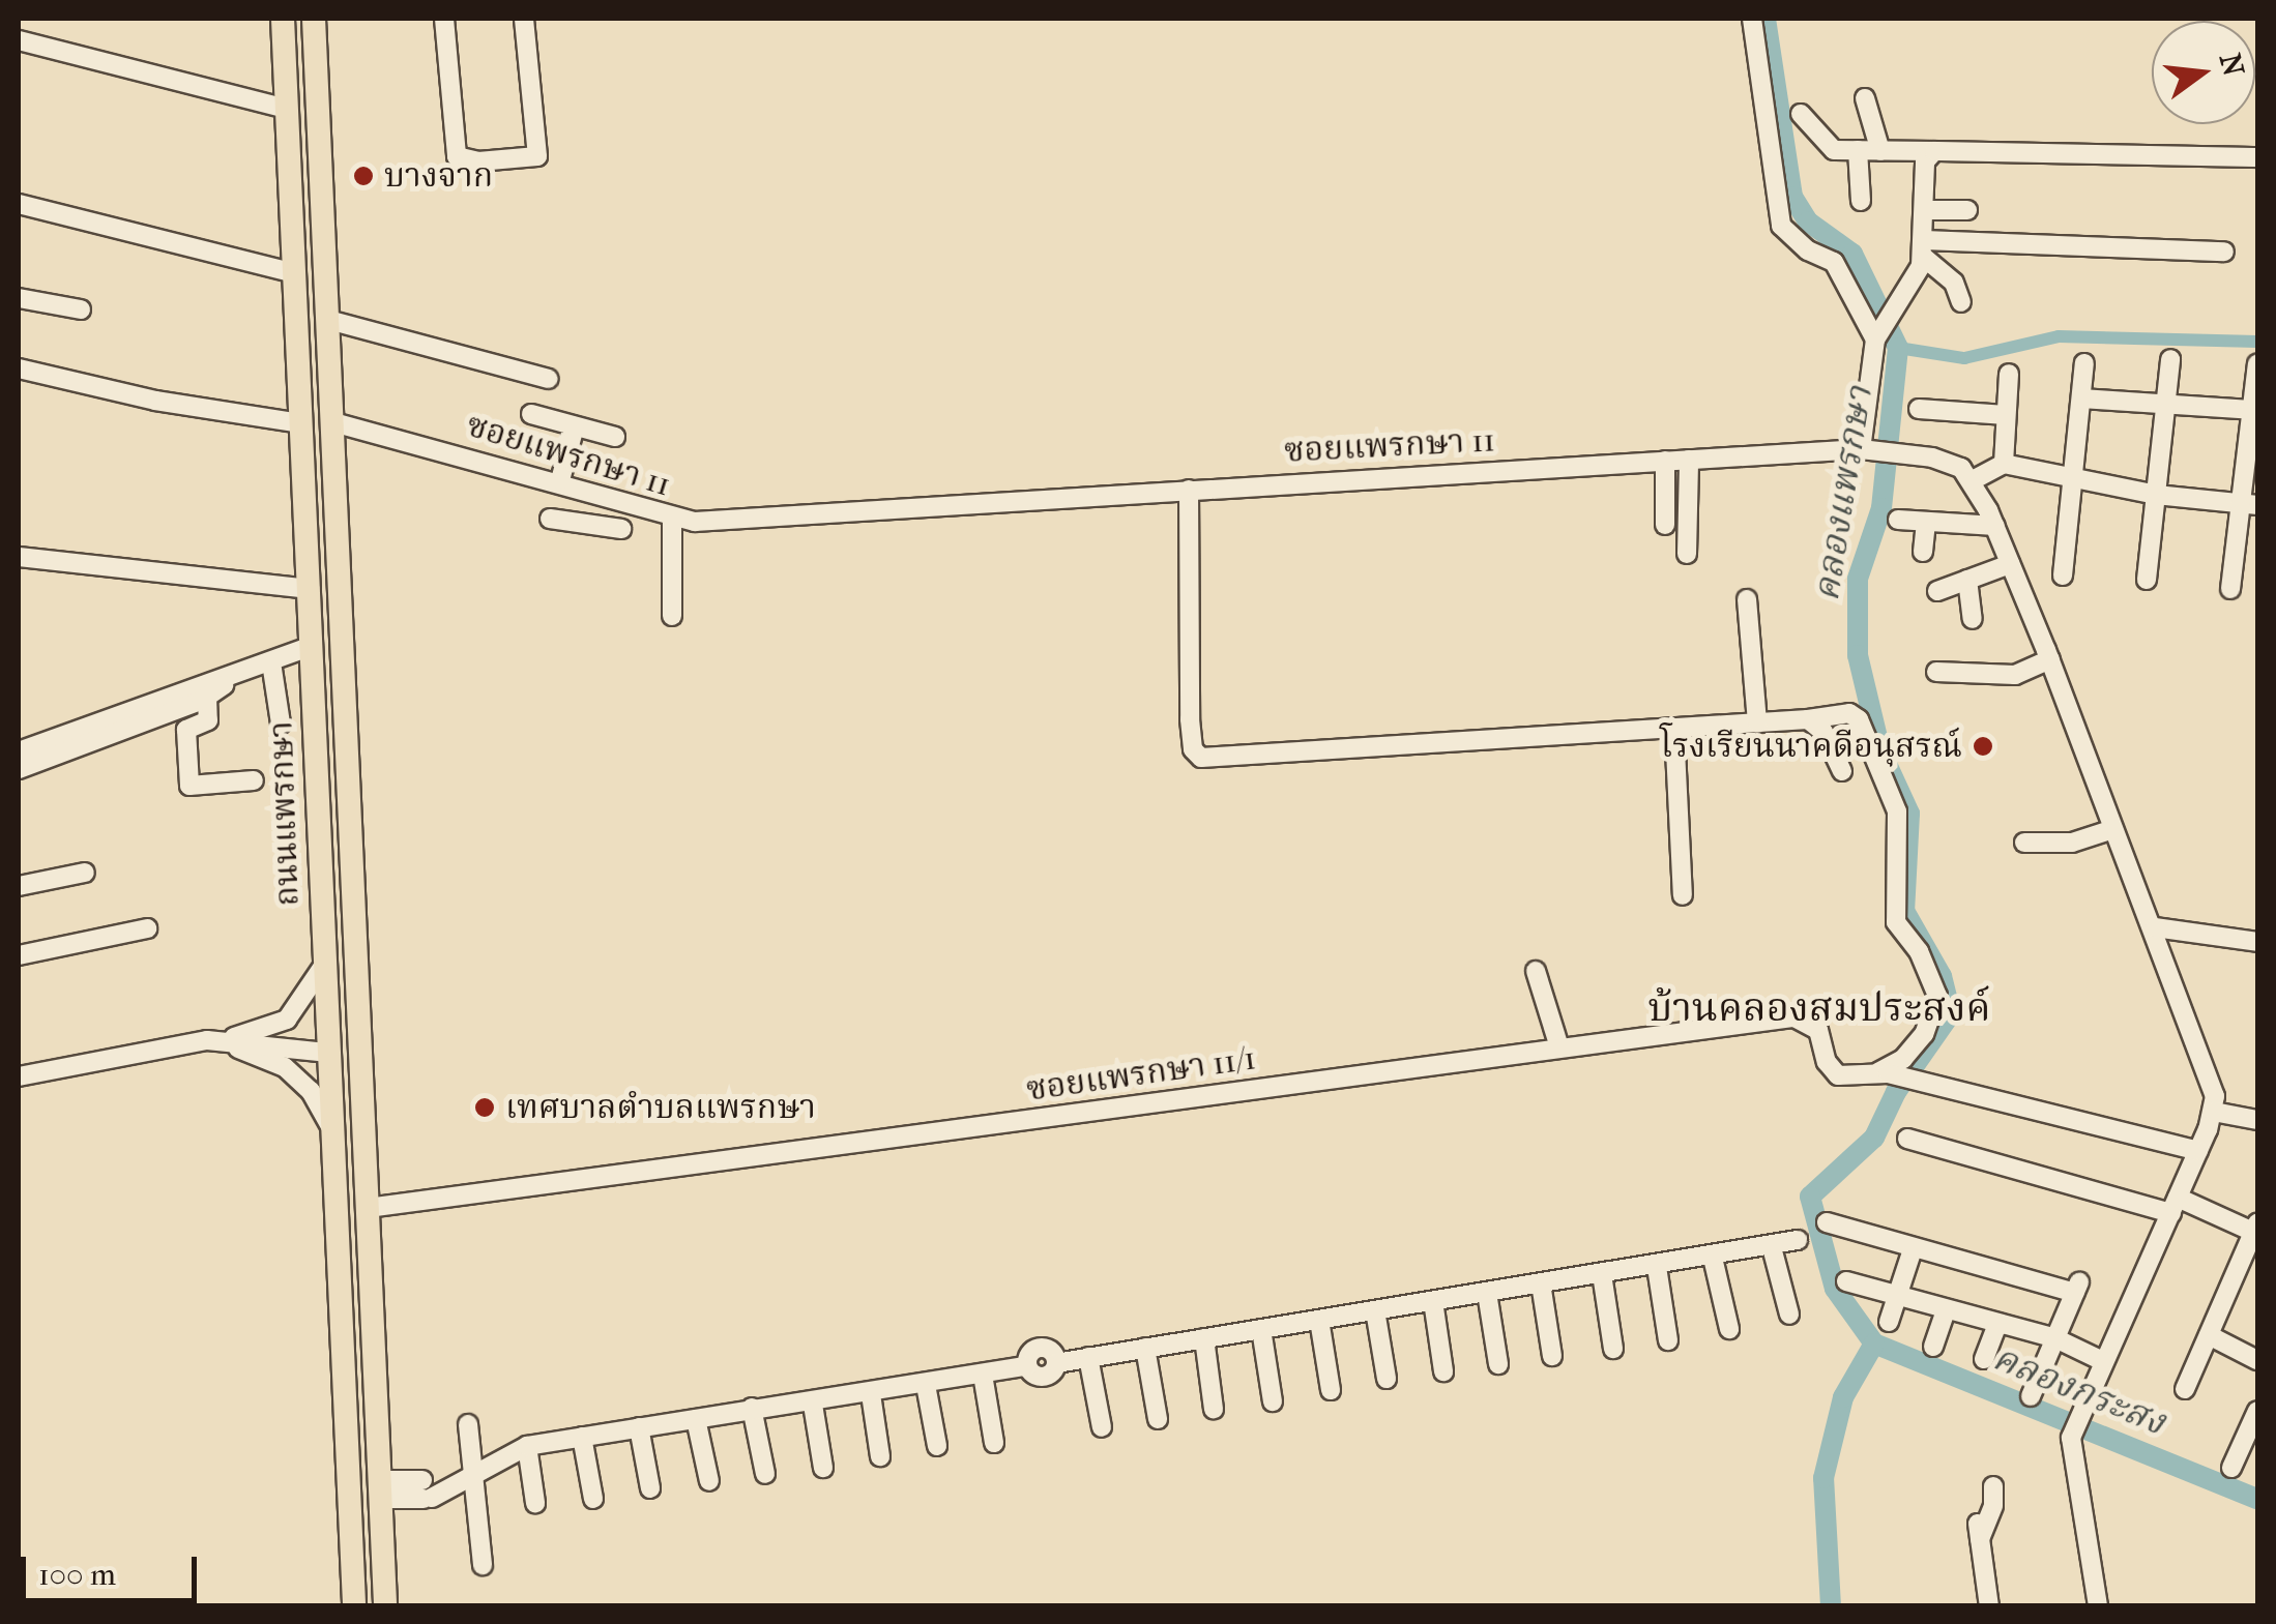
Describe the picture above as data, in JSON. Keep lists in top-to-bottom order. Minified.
{"streets":{"main road":["ถนนแพรกษา"],"street":["ซอยแพรกษา 11","ซอยแพรกษา 11/1"]},"crossings":[["ซอยแพรกษา 11","ถนนแพรกษา"],["ถนนแพรกษา","ซอยแพรกษา 11/1"]],"districts":["บ้านคลองสมประสงค์"],"water":["คลองแพรกษา","คลองกระสง"],"places":["บางจาก","โรงเรียนนาคดีอนุสรณ์","เทศบาลตำบลแพรกษา"],"scale_bar":"100 m","north":"right"}
